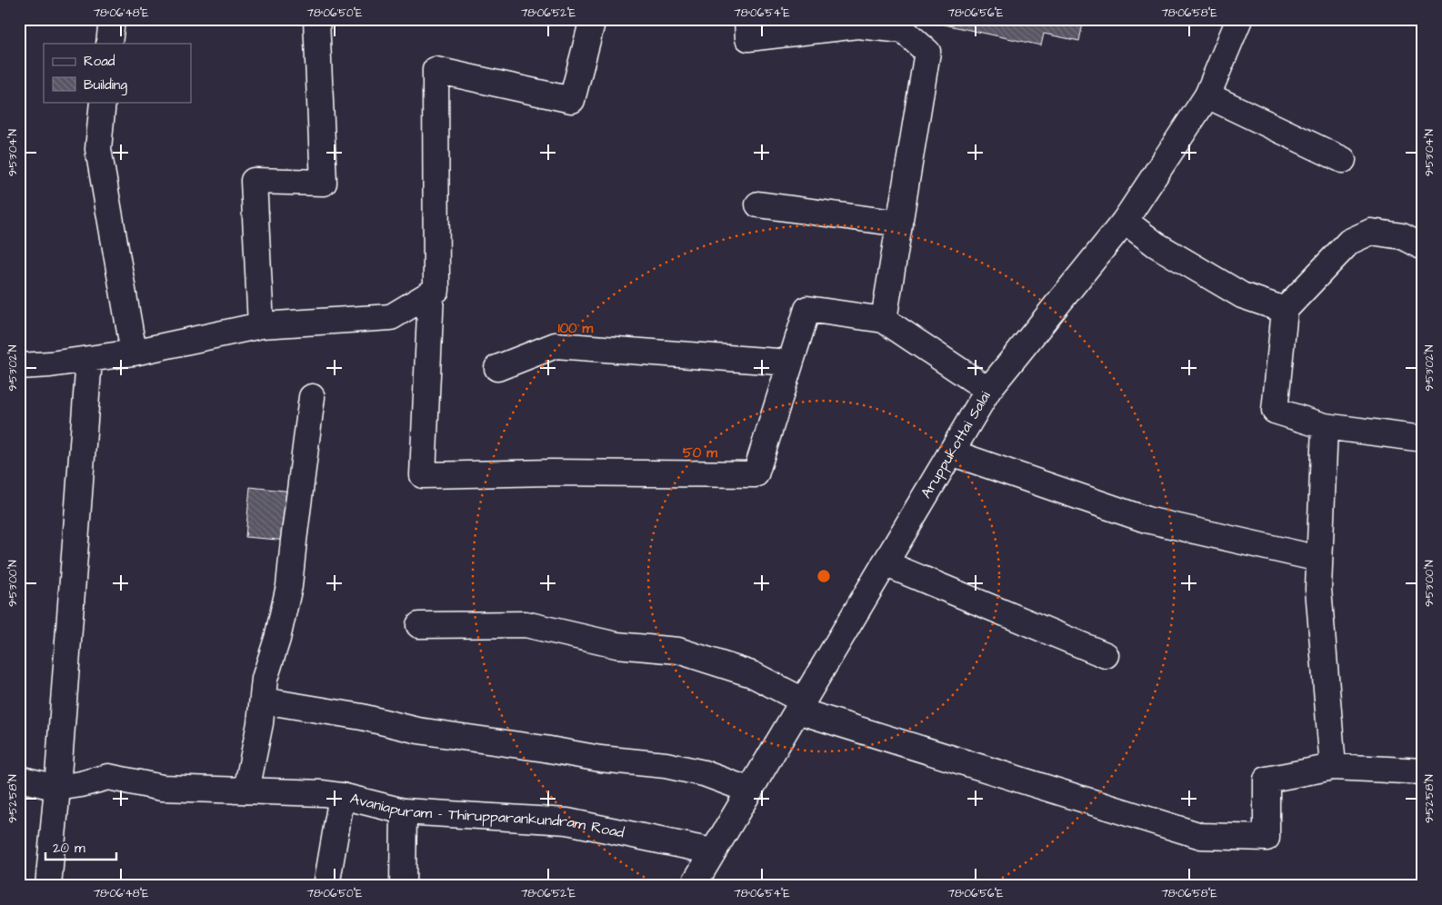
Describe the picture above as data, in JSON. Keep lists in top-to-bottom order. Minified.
{"streets":{"street":["Aruppukottai Salai","Avaniapuram - Thirupparankundram Road"]},"crossings":[["Aruppukottai Salai","Avaniapuram - Thirupparankundram Road"]],"legend":["Road","Building"],"scale_bar":"20 m","coordinates":["78°06'48\"E","78°06'50\"E","78°06'52\"E","78°06'54\"E","78°06'56\"E","78°06'58\"E","9°53'04\"N","9°53'02\"N","9°53'00\"N","9°52'58\"N"],"rings":["100 m","50 m"]}
